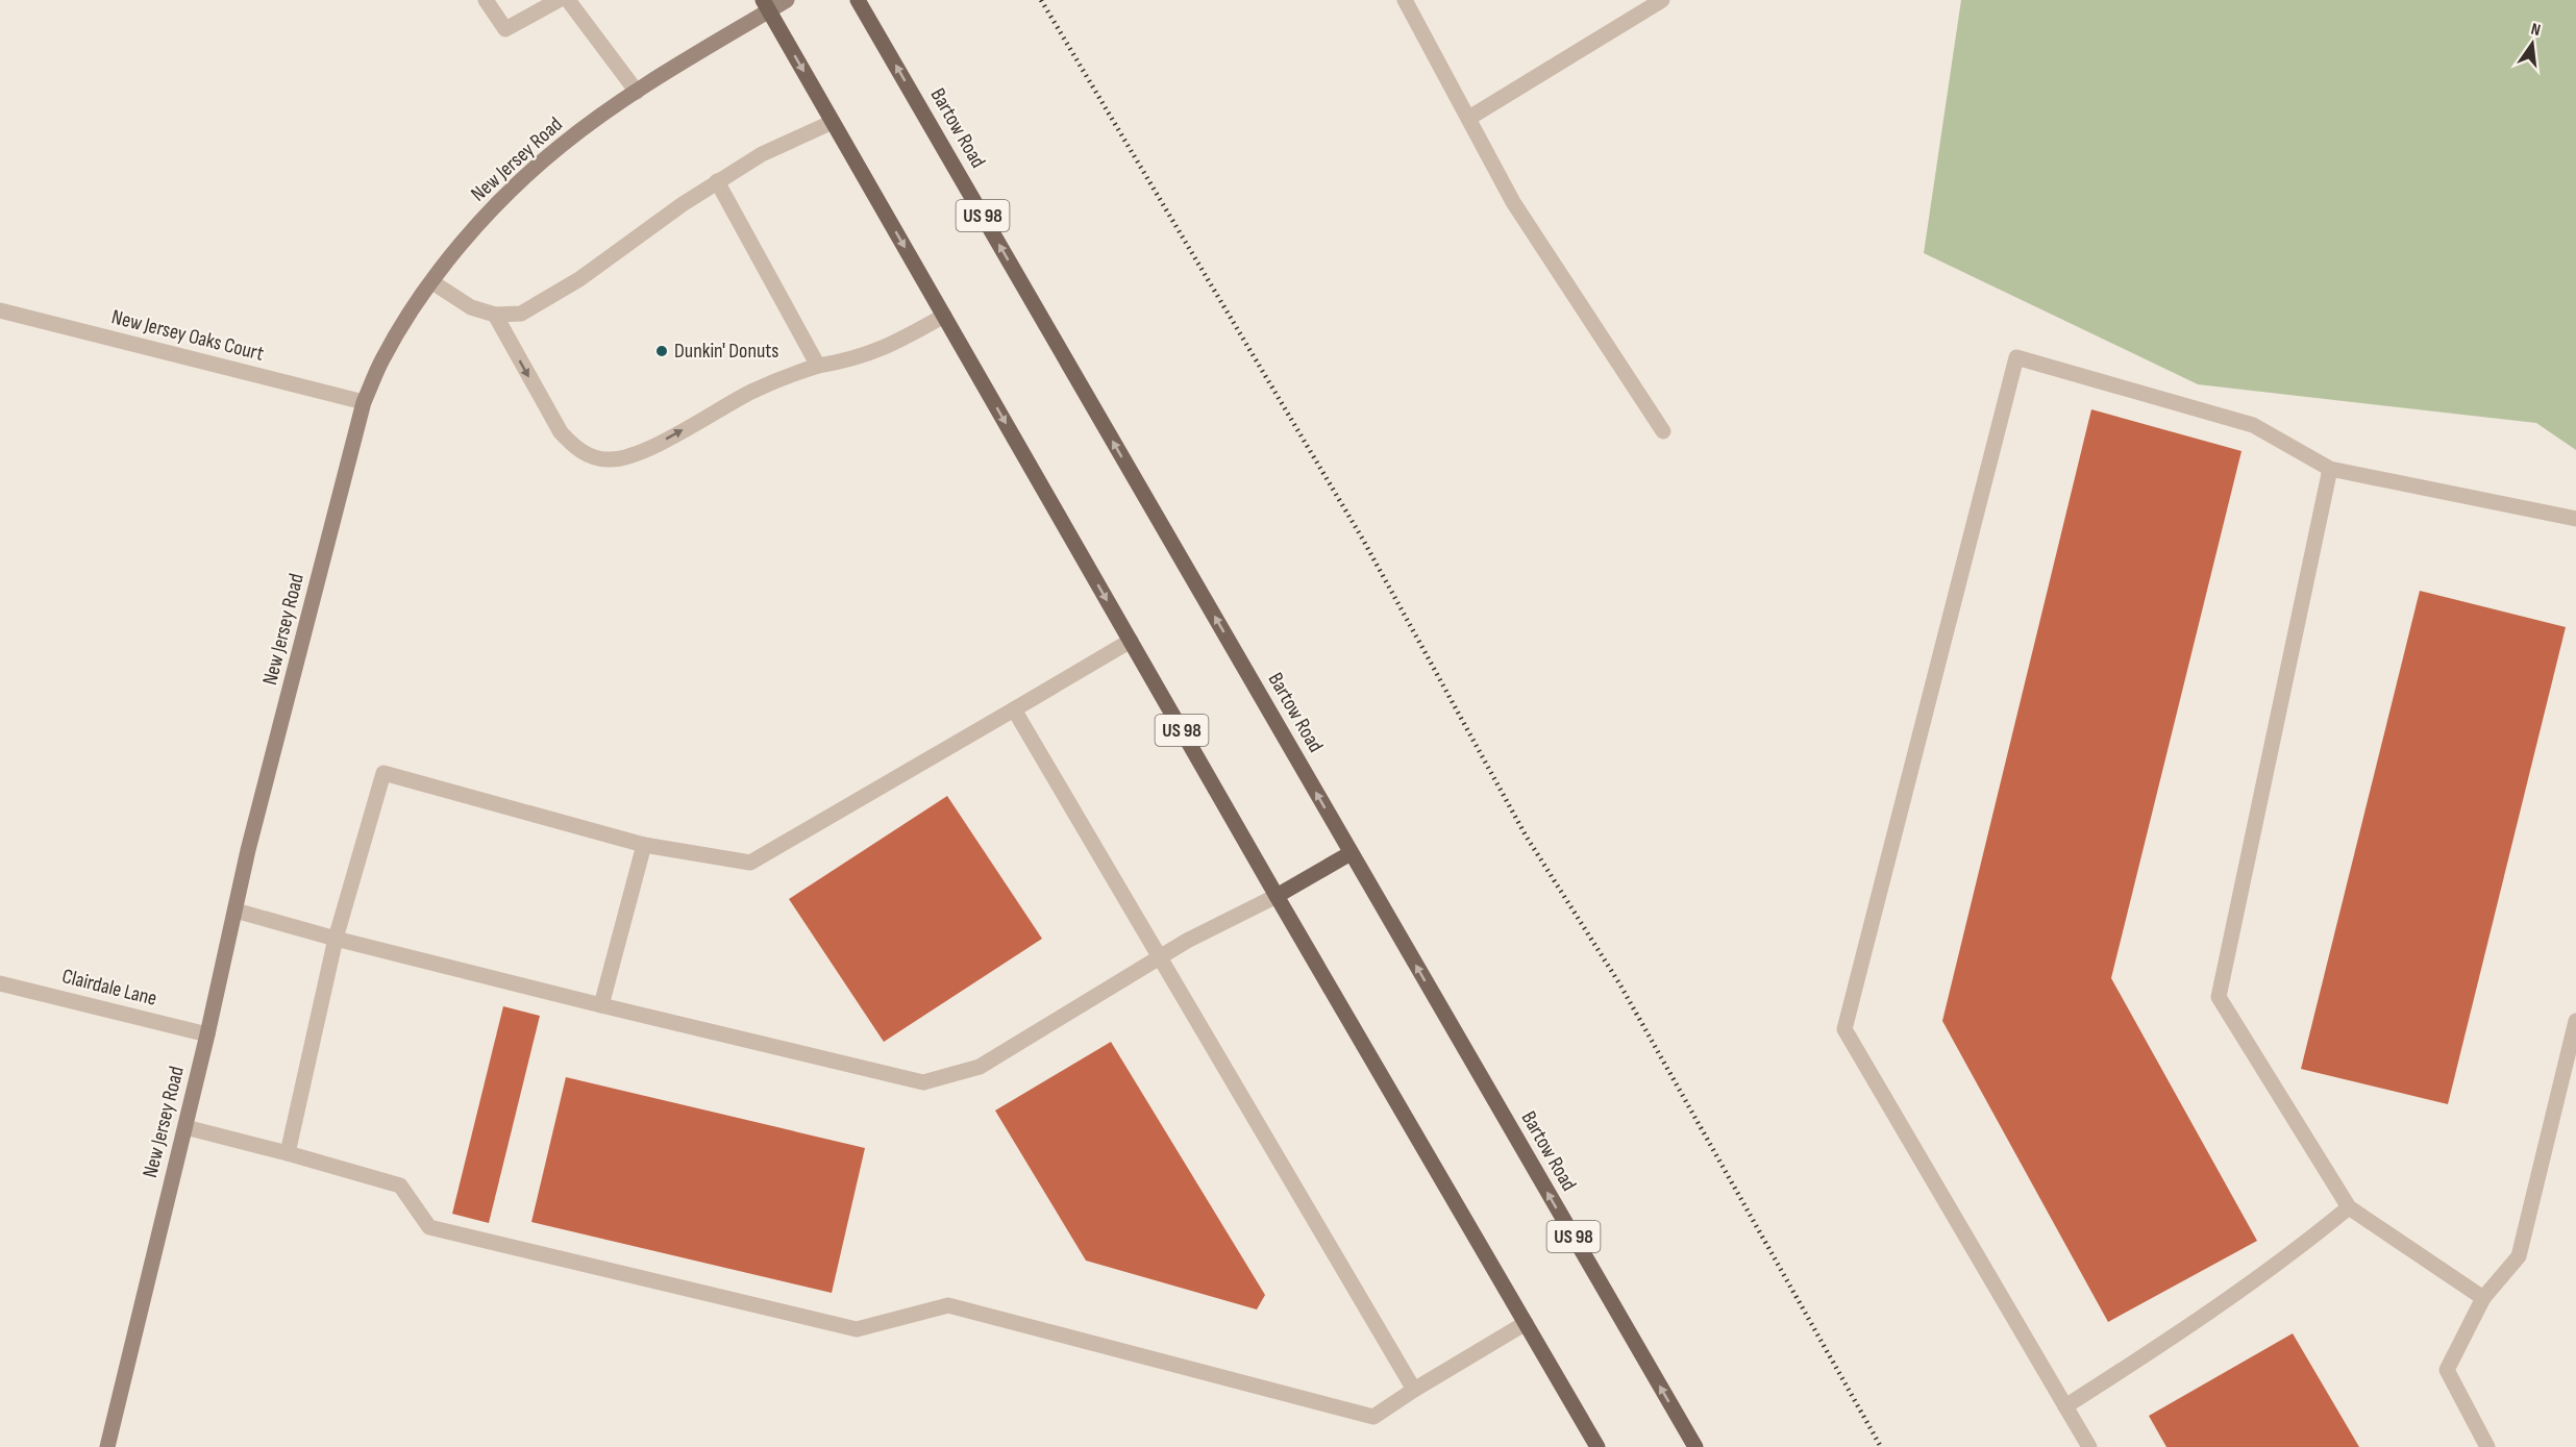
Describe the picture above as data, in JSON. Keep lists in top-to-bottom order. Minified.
{"streets":{"main road":["Bartow Road","US 98"],"street":["New Jersey Road","New Jersey Oaks Court","Clairdale Lane"]},"crossings":[["New Jersey Road","US 98"],["New Jersey Road","New Jersey Oaks Court"],["New Jersey Road","Clairdale Lane"]],"places":["Dunkin' Donuts"],"north":"top"}
